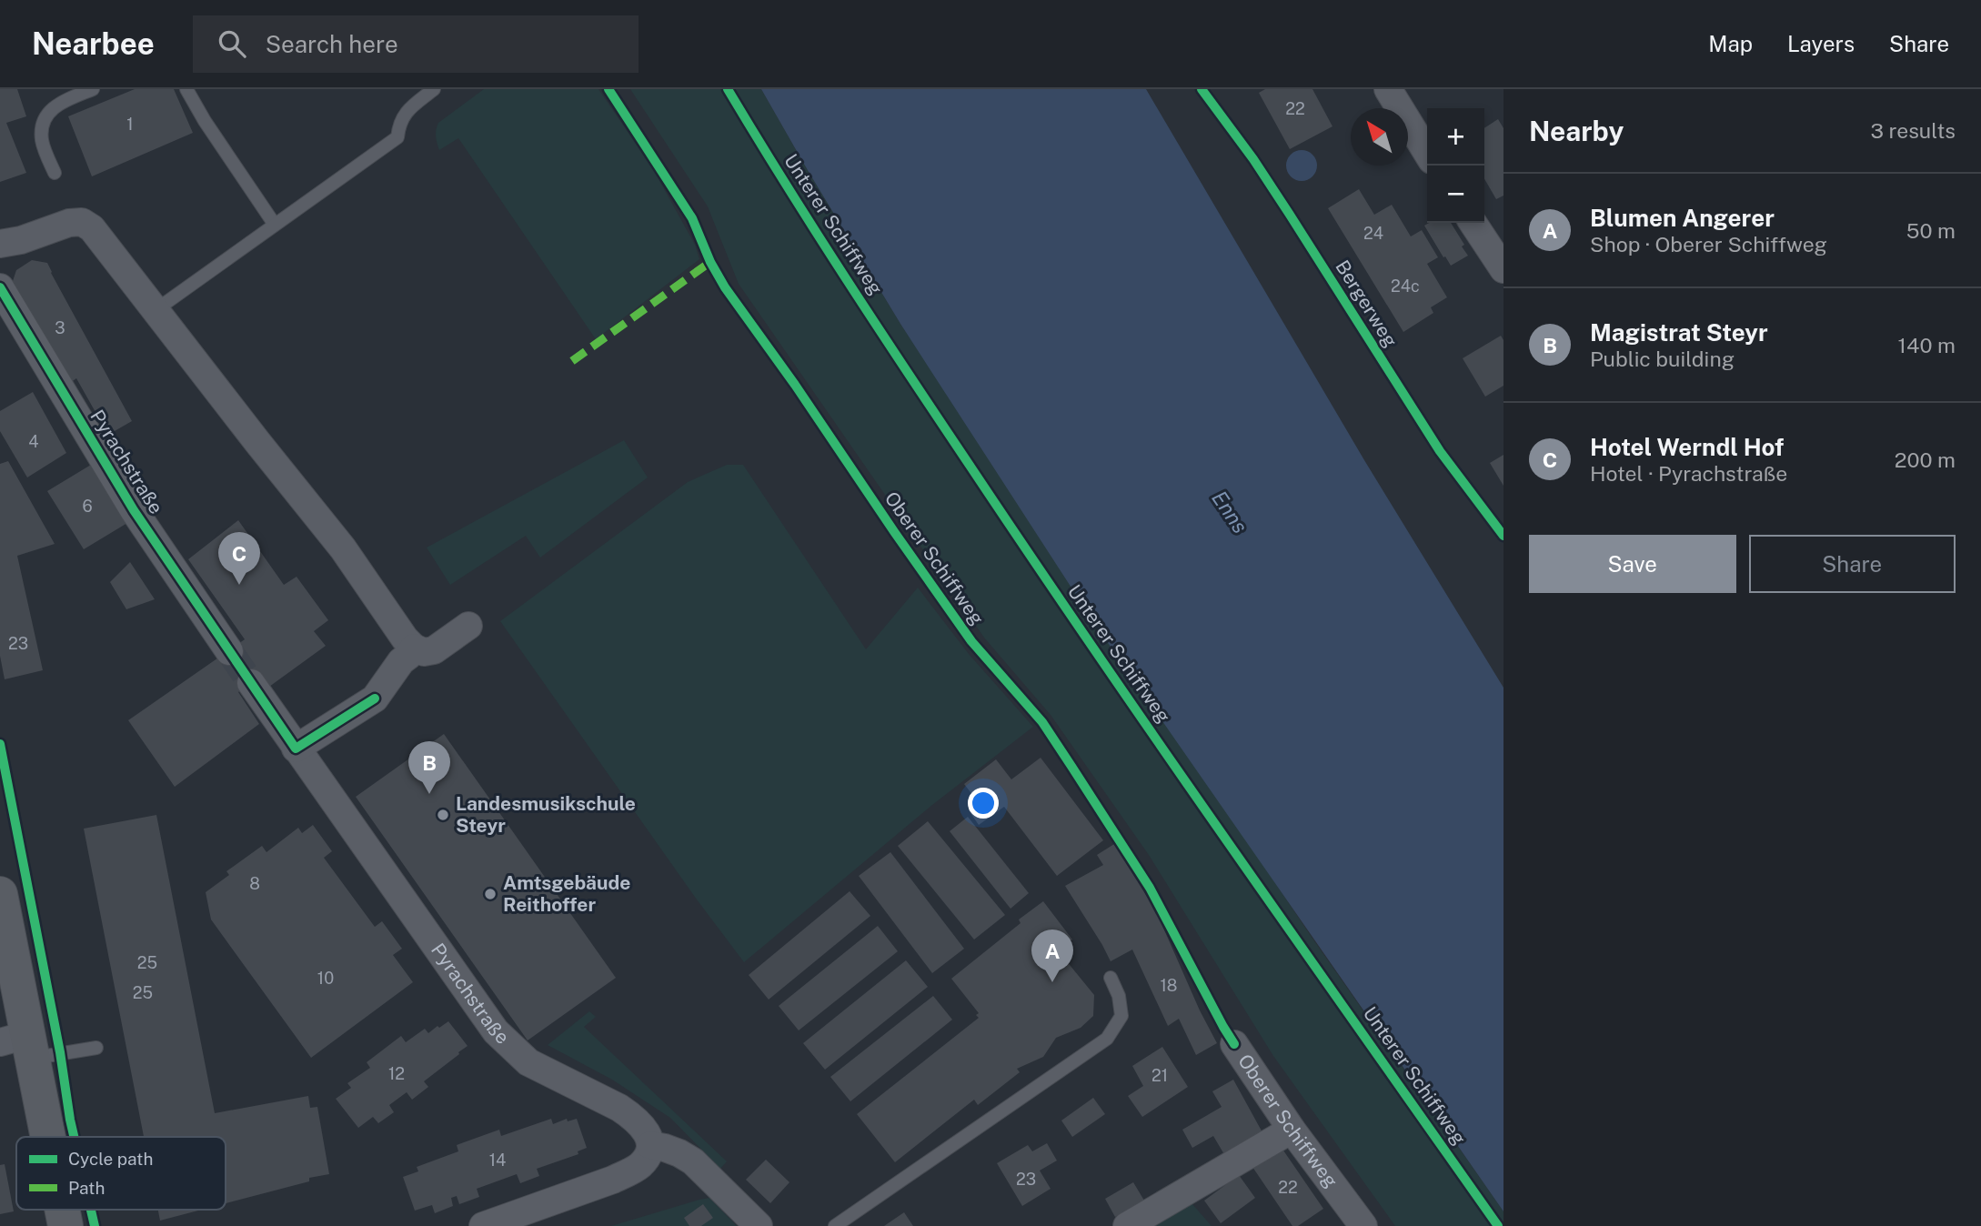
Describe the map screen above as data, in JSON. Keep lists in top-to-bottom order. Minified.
{"streets":{"street":["Pyrachstraße","Oberer Schiffweg"],"cycle path":["Unterer Schiffweg","Bergerweg"]},"water":["Enns"],"places":["Landesmusikschule Steyr","Amtsgebäude Reithoffer"],"house_numbers":["22","1","24","24c","3","4","6","23","8","25","10","18","25","12","21","14","23","22"],"legend":["Cycle path","Path"],"north":"top left","page":{"header":"Nearbee","search":"Search here","nav":["Map","Layers","Share"],"heading":["Nearby","3 results"],"map_buttons":["+","−"],"list":[{"mark":"A","name":"Blumen Angerer","note":"Shop · Oberer Schiffweg","value":"50 m"},{"mark":"B","name":"Magistrat Steyr","note":"Public building","value":"140 m"},{"mark":"C","name":"Hotel Werndl Hof","note":"Hotel · Pyrachstraße","value":"200 m"}],"buttons":["Save","Share"],"pins":["C","B","A"]}}
